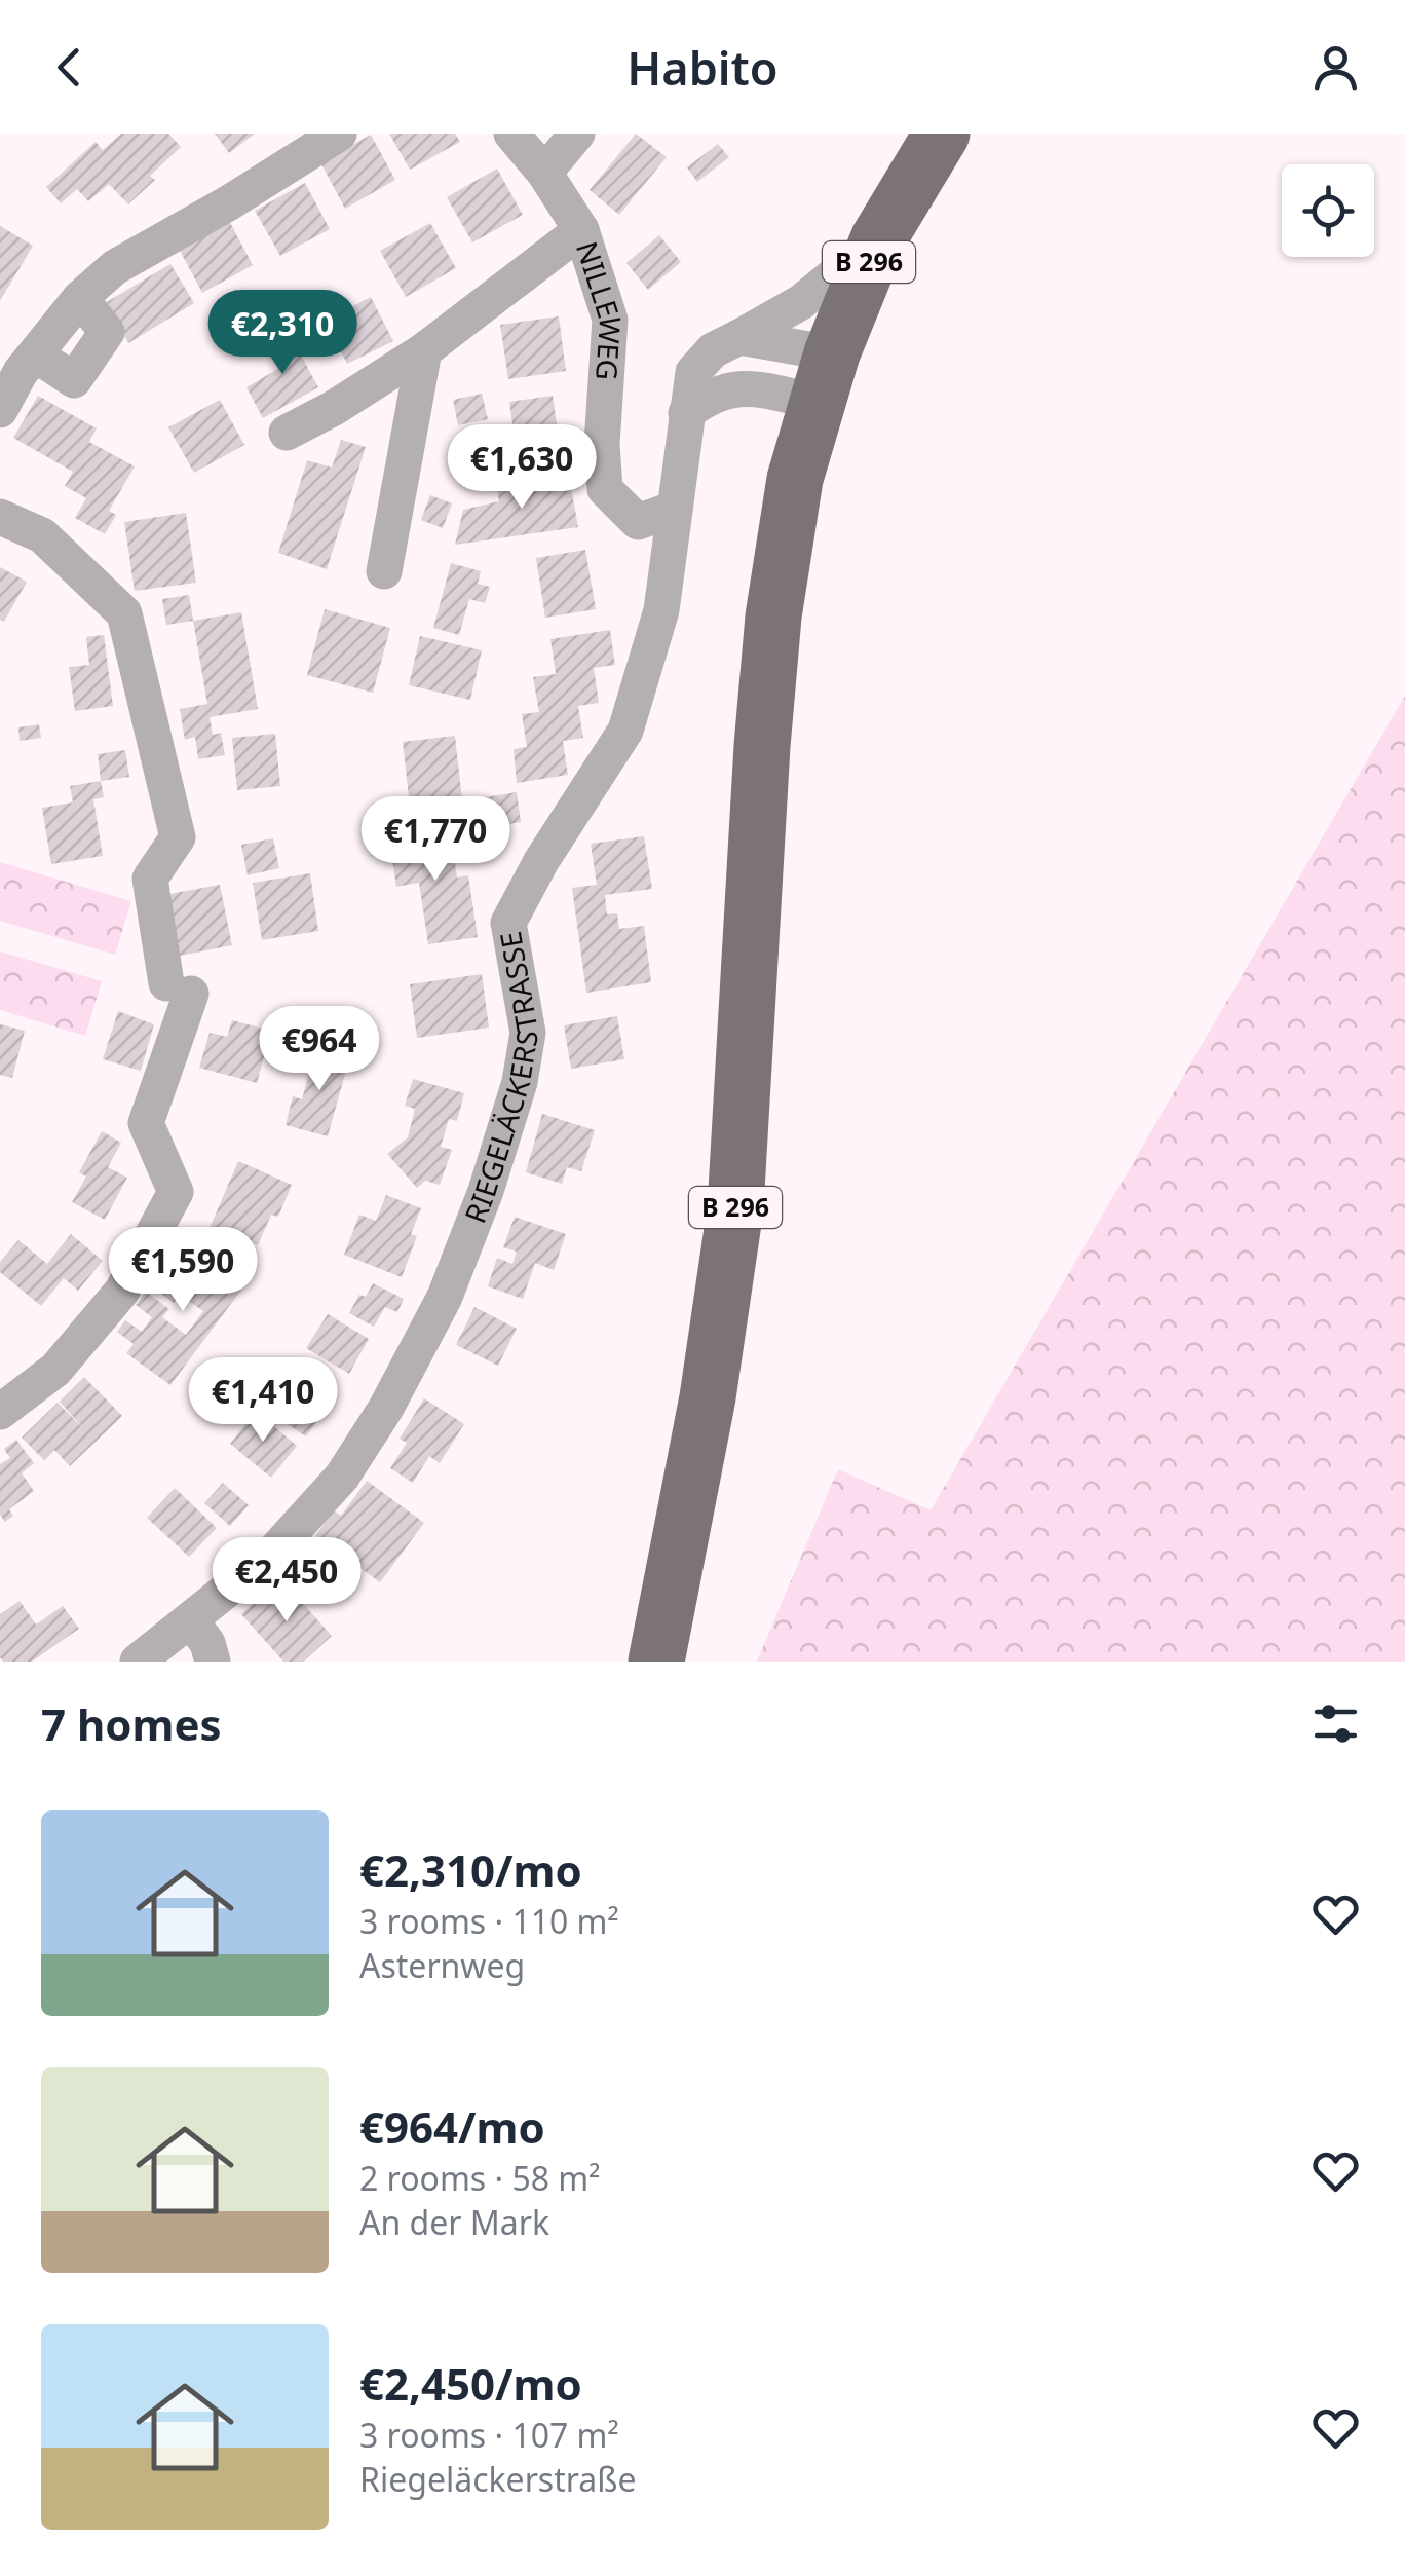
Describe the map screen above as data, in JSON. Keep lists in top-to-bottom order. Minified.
{"streets":{"main road":["B 296"],"street":["NILLEWEG","RIEGELÄCKERSTRASSE"]},"crossings":[["B 296","RIEGELÄCKERSTRASSE"],["NILLEWEG","RIEGELÄCKERSTRASSE"]],"page":{"header":"Habito","price":["€2,310","€1,630","€1,770","€964","€1,590","€1,410","€2,450"],"heading":"7 homes","list":[{"name":"€2,310/mo","note":"3 rooms · 110 m² · Asternweg"},{"name":"€964/mo","note":"2 rooms · 58 m² · An der Mark"},{"name":"€2,450/mo","note":"3 rooms · 107 m² · Riegeläckerstraße"}]}}
